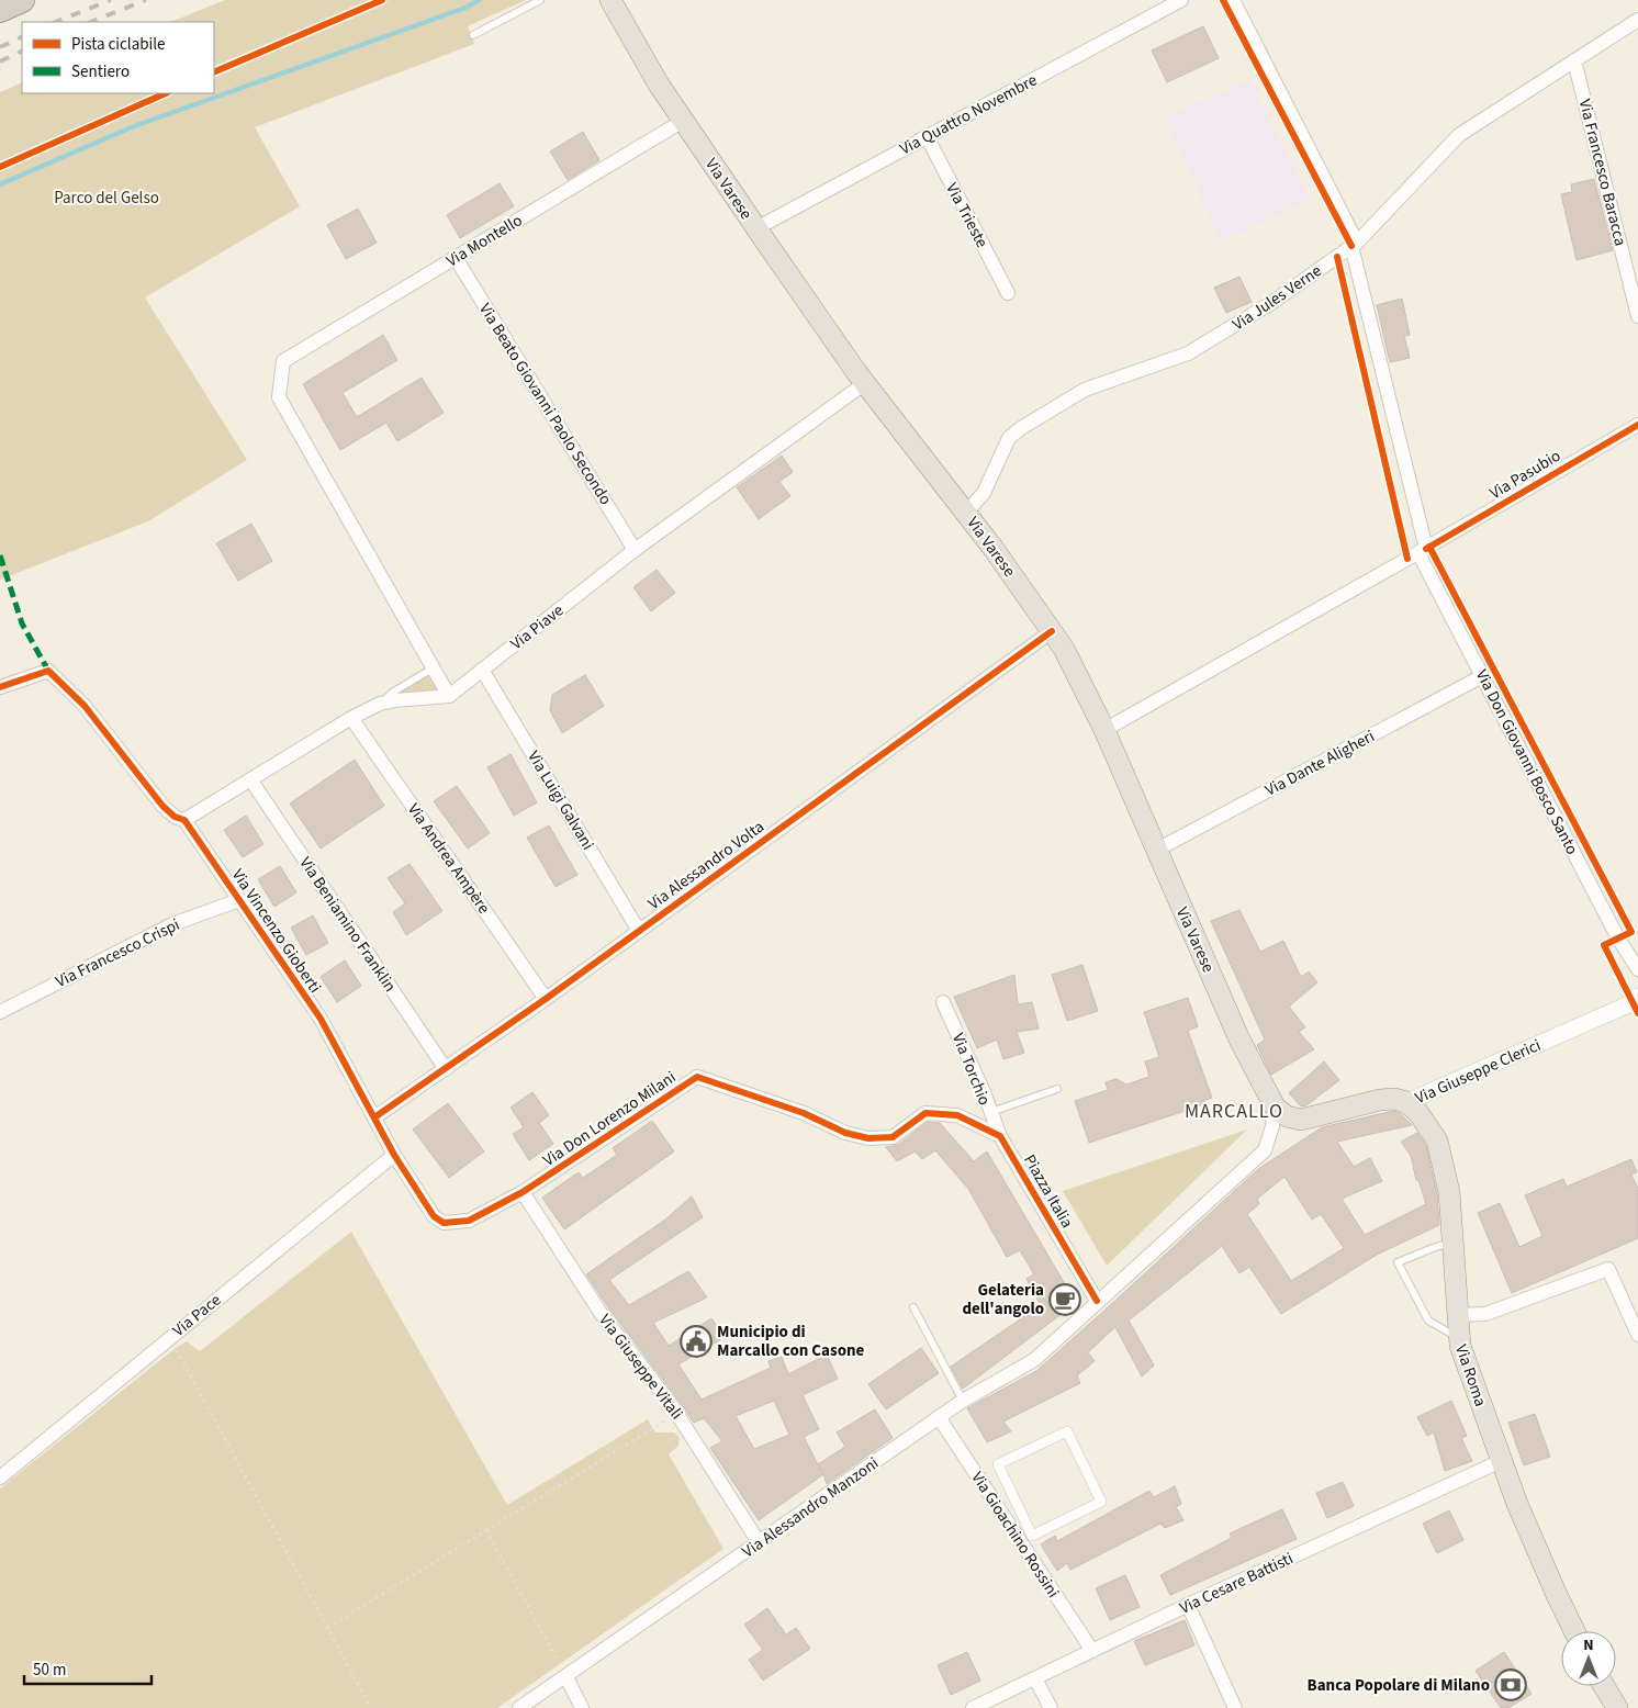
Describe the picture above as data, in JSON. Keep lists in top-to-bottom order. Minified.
{"streets":{"main road":["Via Varese","Via Giuseppe Clerici","Via Roma"],"street":["Via Quattro Novembre","Via Francesco Baracca","Via Trieste","Via Montello","Via Jules Verne","Via Beato Giovanni Paolo Secondo","Via Pasubio","Via Piave","Via Don Giovanni Bosco Santo","Via Dante Aligheri","Via Luigi Galvani","Via Andrea Ampère","Via Alessandro Volta","Via Beniamino Franklin","Via Vincenzo Gioberti","Via Francesco Crispi","Via Torchio","Via Don Lorenzo Milani","Piazza Italia","Via Pace","Via Giuseppe Vitali","Via Alessandro Manzoni","Via Gioachino Rossini","Via Cesare Battisti"]},"crossings":[["Via Quattro Novembre","Via Varese"],["Via Quattro Novembre","Via Trieste"],["Via Francesco Baracca","Via Jules Verne"],["Via Varese","Via Montello"],["Via Varese","Via Jules Verne"],["Via Varese","Via Pasubio"],["Via Varese","Via Piave"],["Via Varese","Via Dante Aligheri"],["Via Varese","Via Alessandro Volta"],["Via Varese","Via Giuseppe Clerici"],["Via Montello","Via Beato Giovanni Paolo Secondo"],["Via Jules Verne","Via Don Giovanni Bosco Santo"],["Via Beato Giovanni Paolo Secondo","Via Piave"],["Via Pasubio","Via Don Giovanni Bosco Santo"],["Via Piave","Via Luigi Galvani"],["Via Don Giovanni Bosco Santo","Via Dante Aligheri"],["Via Luigi Galvani","Via Alessandro Volta"],["Via Andrea Ampère","Via Alessandro Volta"],["Via Alessandro Volta","Via Beniamino Franklin"],["Via Alessandro Volta","Via Vincenzo Gioberti"],["Via Vincenzo Gioberti","Via Francesco Crispi"],["Via Vincenzo Gioberti","Via Don Lorenzo Milani"],["Via Vincenzo Gioberti","Via Pace"],["Via Torchio","Via Don Lorenzo Milani"],["Via Torchio","Piazza Italia"],["Via Giuseppe Clerici","Via Roma"],["Via Don Lorenzo Milani","Piazza Italia"],["Via Don Lorenzo Milani","Via Giuseppe Vitali"],["Piazza Italia","Via Alessandro Manzoni"],["Via Giuseppe Vitali","Via Alessandro Manzoni"],["Via Roma","Via Cesare Battisti"],["Via Alessandro Manzoni","Via Gioachino Rossini"],["Via Gioachino Rossini","Via Cesare Battisti"]],"districts":["MARCALLO"],"parks":["Parco del Gelso"],"places":{"cafe":["Gelateria dell'angolo"],"public building":["Municipio di Marcallo con Casone"],"bank":["Banca Popolare di Milano"]},"legend":["Pista ciclabile","Sentiero"],"scale_bar":"50 m","north":"top"}
